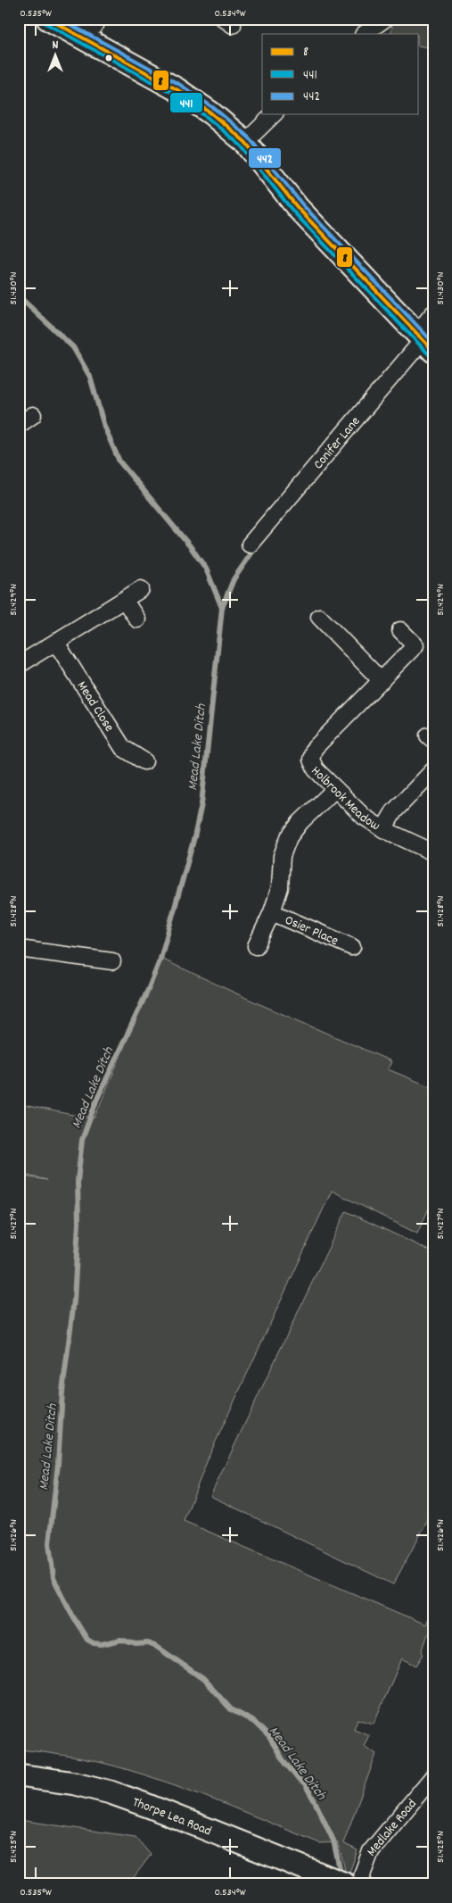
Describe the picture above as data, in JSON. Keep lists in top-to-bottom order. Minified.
{"streets":{"street":["Conifer Lane","Mead Close","Holbrook Meadow","Osier Place","Thorpe Lea Road","Medlake Road"]},"crossings":[["Holbrook Meadow","Osier Place"]],"water":["Mead Lake Ditch"],"lines":["transit line 8","transit line 442","transit line 441"],"legend":["8","441","442"],"north":"top","coordinates":["0.535°W","0.534°W","51.430°N","51.429°N","51.428°N","51.427°N","51.426°N","51.425°N"]}
